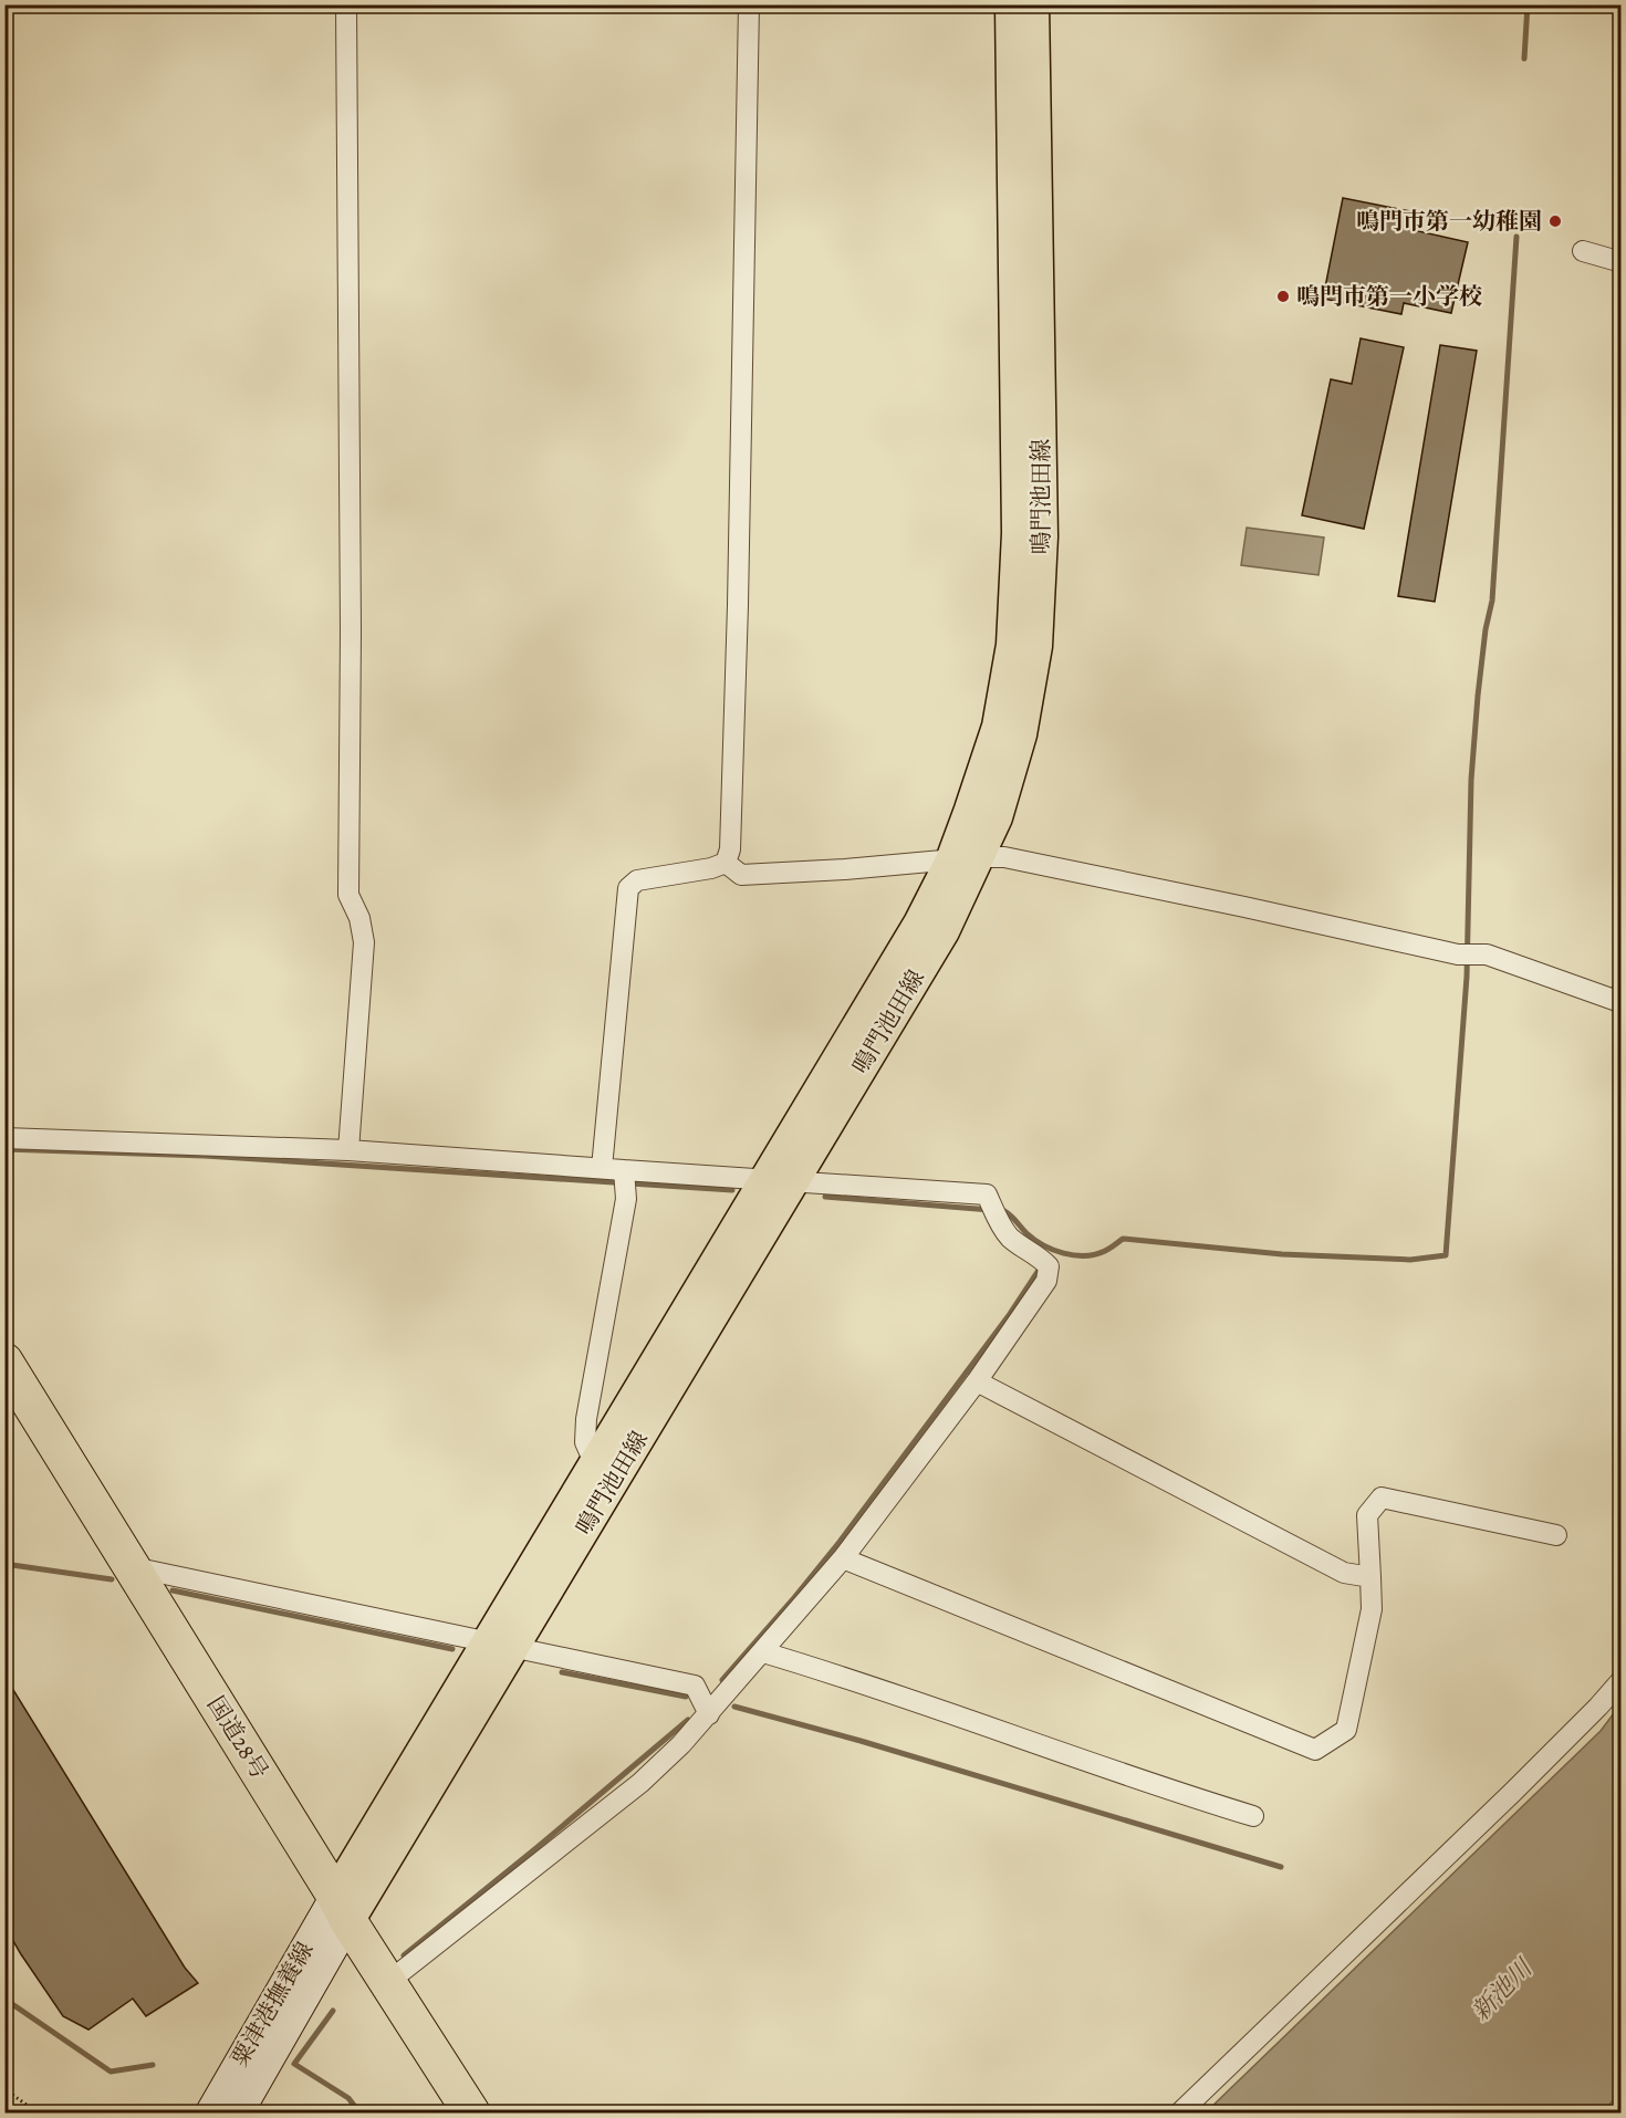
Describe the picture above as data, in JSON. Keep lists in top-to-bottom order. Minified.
{"streets":{"highway":["国道28号"],"main road":["鳴門池田線","粟津港撫養線"]},"crossings":[["鳴門池田線","国道28号"],["鳴門池田線","粟津港撫養線"],["国道28号","粟津港撫養線"]],"water":["新池川"],"places":["鳴門市第一幼稚園","鳴門市第一小学校"]}
